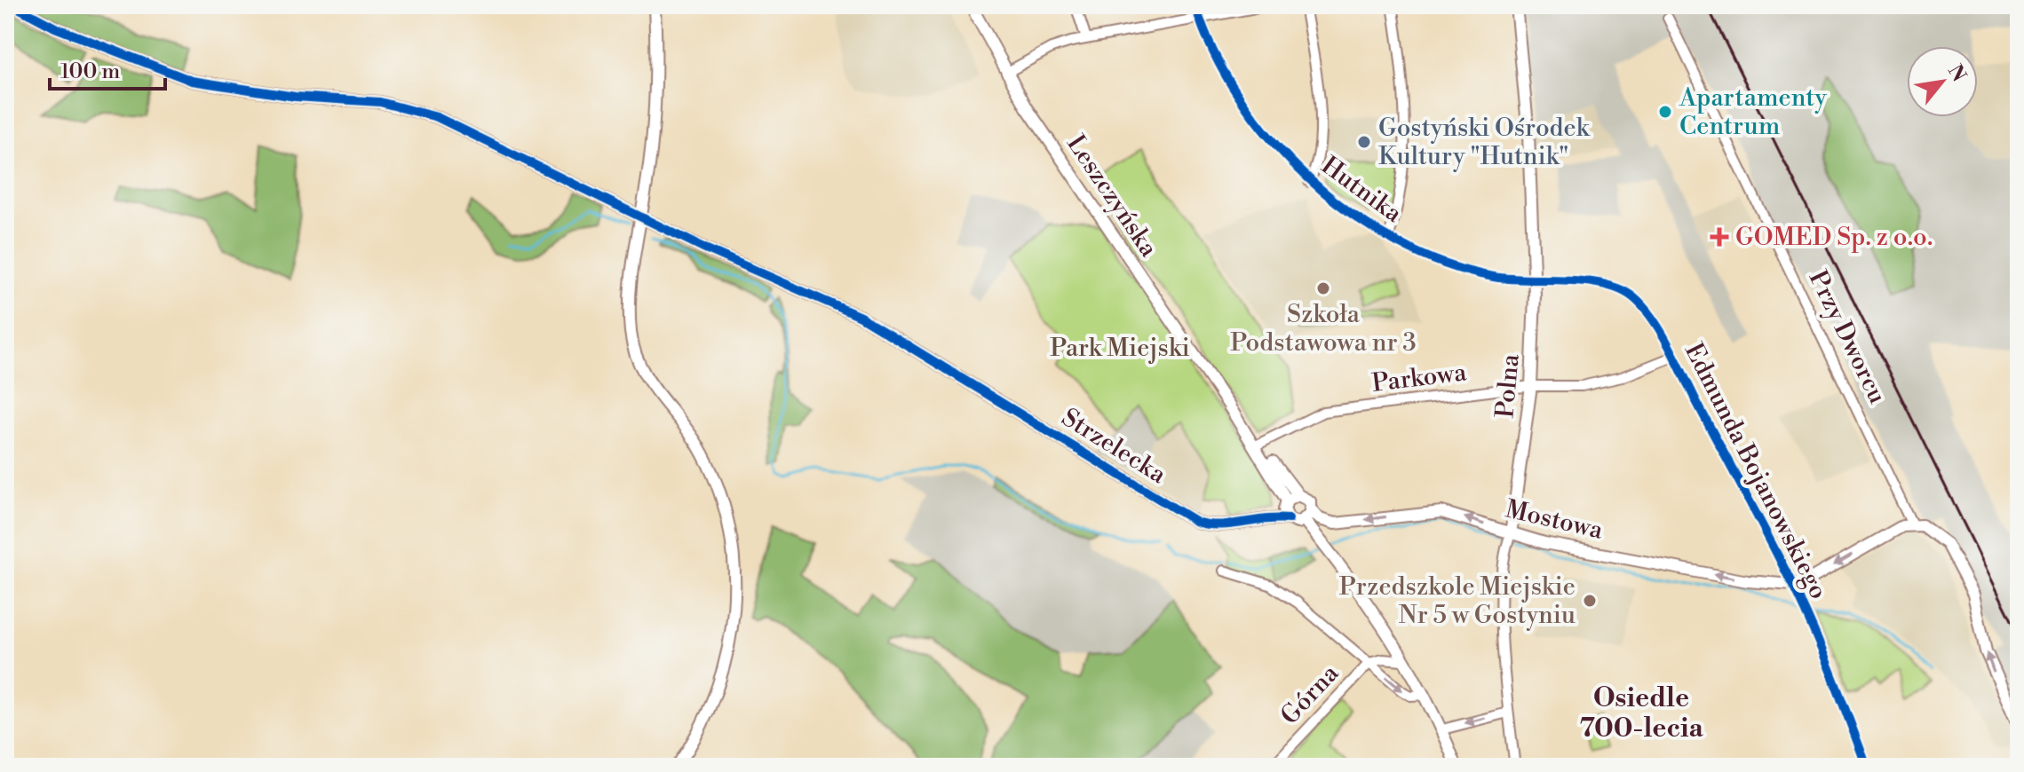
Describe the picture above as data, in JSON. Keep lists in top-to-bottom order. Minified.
{"streets":{"street":["Hutnika","Leszczyńska","Przy Dworcu","Parkowa","Polna","Strzelecka","Edmunda Bojanowskiego","Mostowa","Górna"]},"crossings":[["Hutnika","Polna"],["Hutnika","Edmunda Bojanowskiego"],["Leszczyńska","Parkowa"],["Leszczyńska","Strzelecka"],["Parkowa","Polna"],["Parkowa","Edmunda Bojanowskiego"],["Polna","Edmunda Bojanowskiego"],["Polna","Mostowa"],["Edmunda Bojanowskiego","Mostowa"]],"one_way":["Mostowa"],"districts":["Osiedle 700-lecia"],"parks":["Park Miejski"],"places":{"other":["Apartamenty Centrum","Gostyński Ośrodek Kultury \"Hutnik\"","Szkoła Podstawowa nr 3","Przedszkole Miejskie Nr 5 w Gostyniu"],"health":["GOMED Sp. z o.o."]},"scale_bar":"100 m","north":"top right"}
